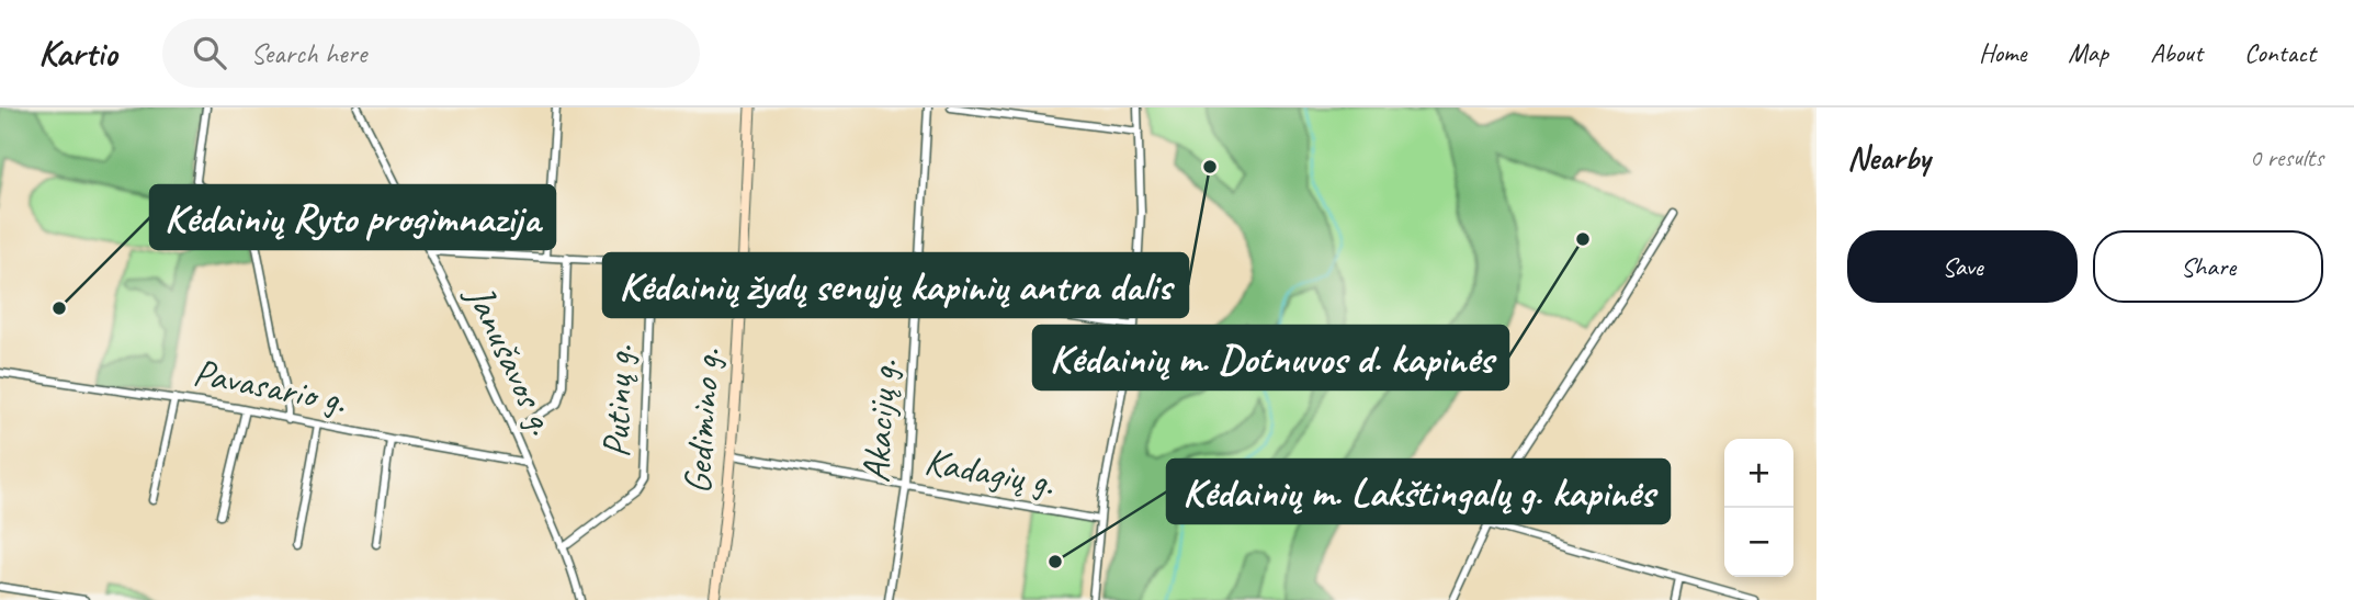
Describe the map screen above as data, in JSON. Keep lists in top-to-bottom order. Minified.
{"streets":{"main road":["Gedimino g."],"street":["Janušavos g.","Pavasario g.","Putinų g.","Akacijų g.","Kadagių g."]},"crossings":[["Janušavos g.","Pavasario g."],["Janušavos g.","Putinų g."],["Gedimino g.","Kadagių g."],["Akacijų g.","Kadagių g."]],"places":["Kėdainių žydų senųjų kapinių antra dalis","Kėdainių m. Dotnuvos d. kapinės","Kėdainių Ryto progimnazija","Kėdainių m. Lakštingalų g. kapinės"],"page":{"header":"Kartio","search":"Search here","nav":["Home","Map","About","Contact"],"heading":["Nearby","0 results"],"buttons":["Save","Share"],"map_buttons":["+","−"]}}
